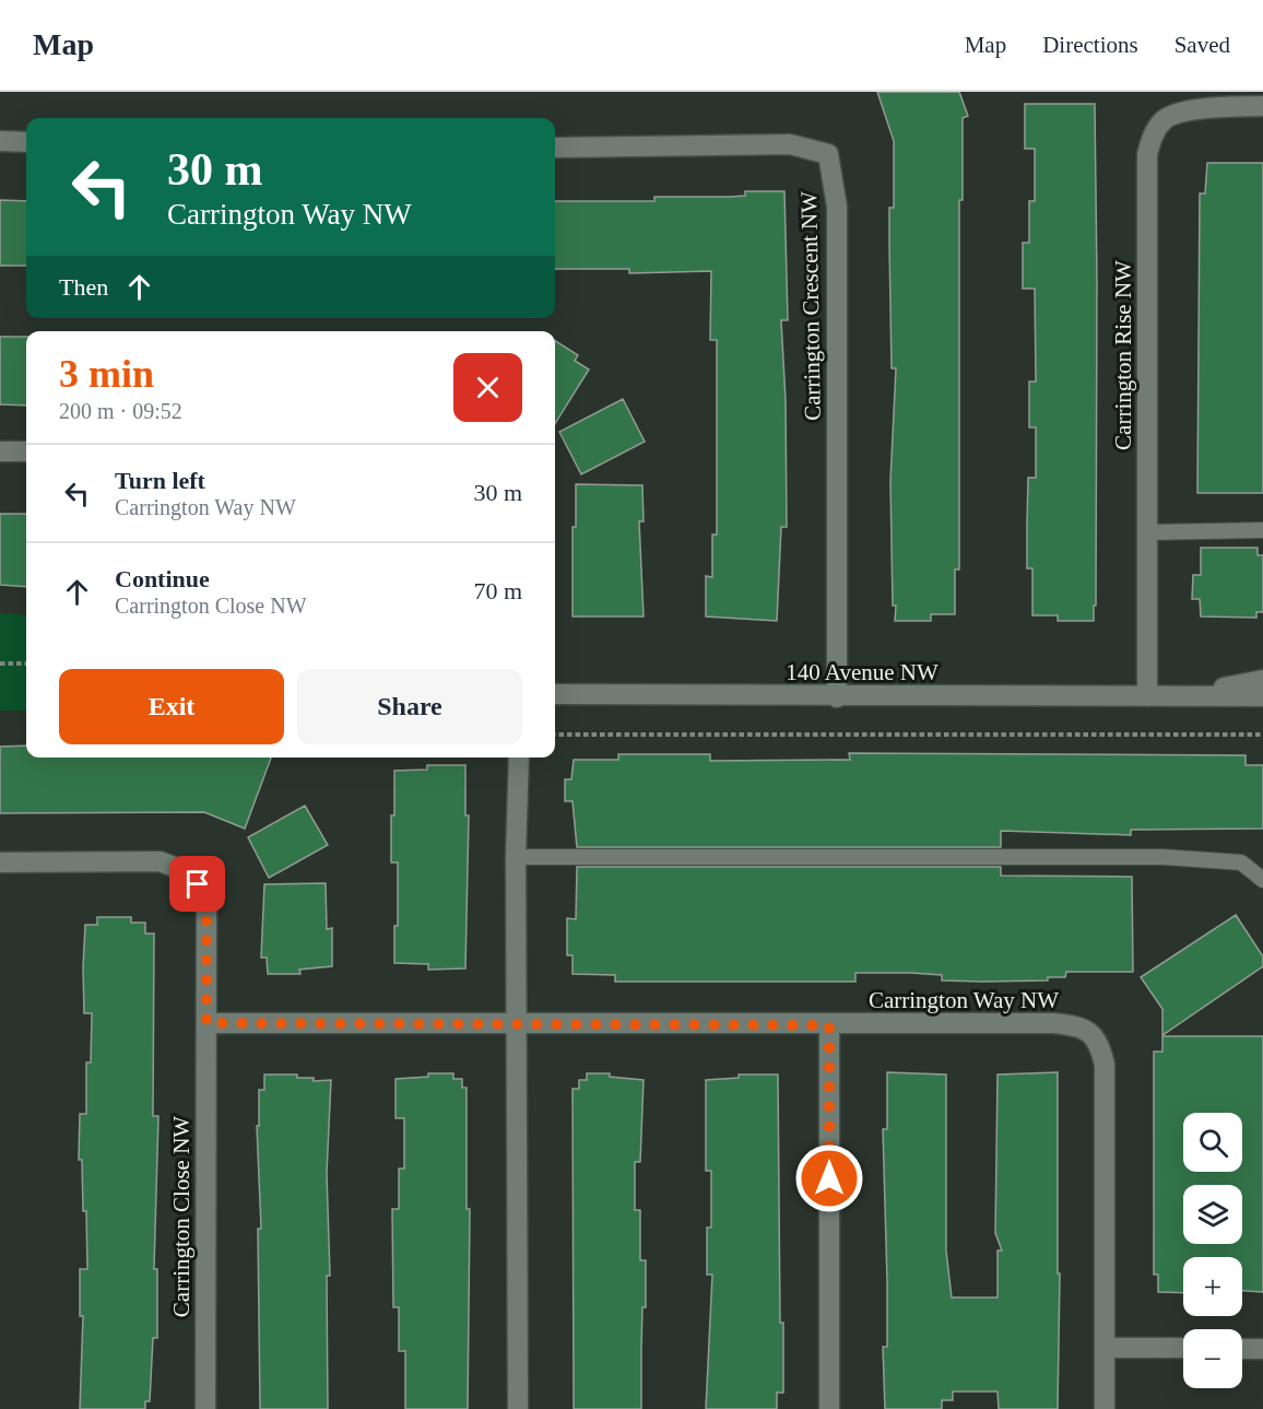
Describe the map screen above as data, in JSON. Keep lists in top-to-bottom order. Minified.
{"streets":{"street":["Carrington Crescent NW","Carrington Rise NW","140 Avenue NW","Carrington Way NW","Carrington Close NW"]},"crossings":[["Carrington Crescent NW","140 Avenue NW"],["Carrington Rise NW","140 Avenue NW"]],"page":{"header":"Map","nav":["Map","Directions","Saved"],"turn":["30 m","Carrington Way NW"],"then":"Then","heading":["3 min","200 m · 09:52"],"list":[{"name":"Turn left","note":"Carrington Way NW","value":"30 m"},{"name":"Continue","note":"Carrington Close NW","value":"70 m"}],"buttons":["Exit","Share"],"map_buttons":["+","−"]}}
